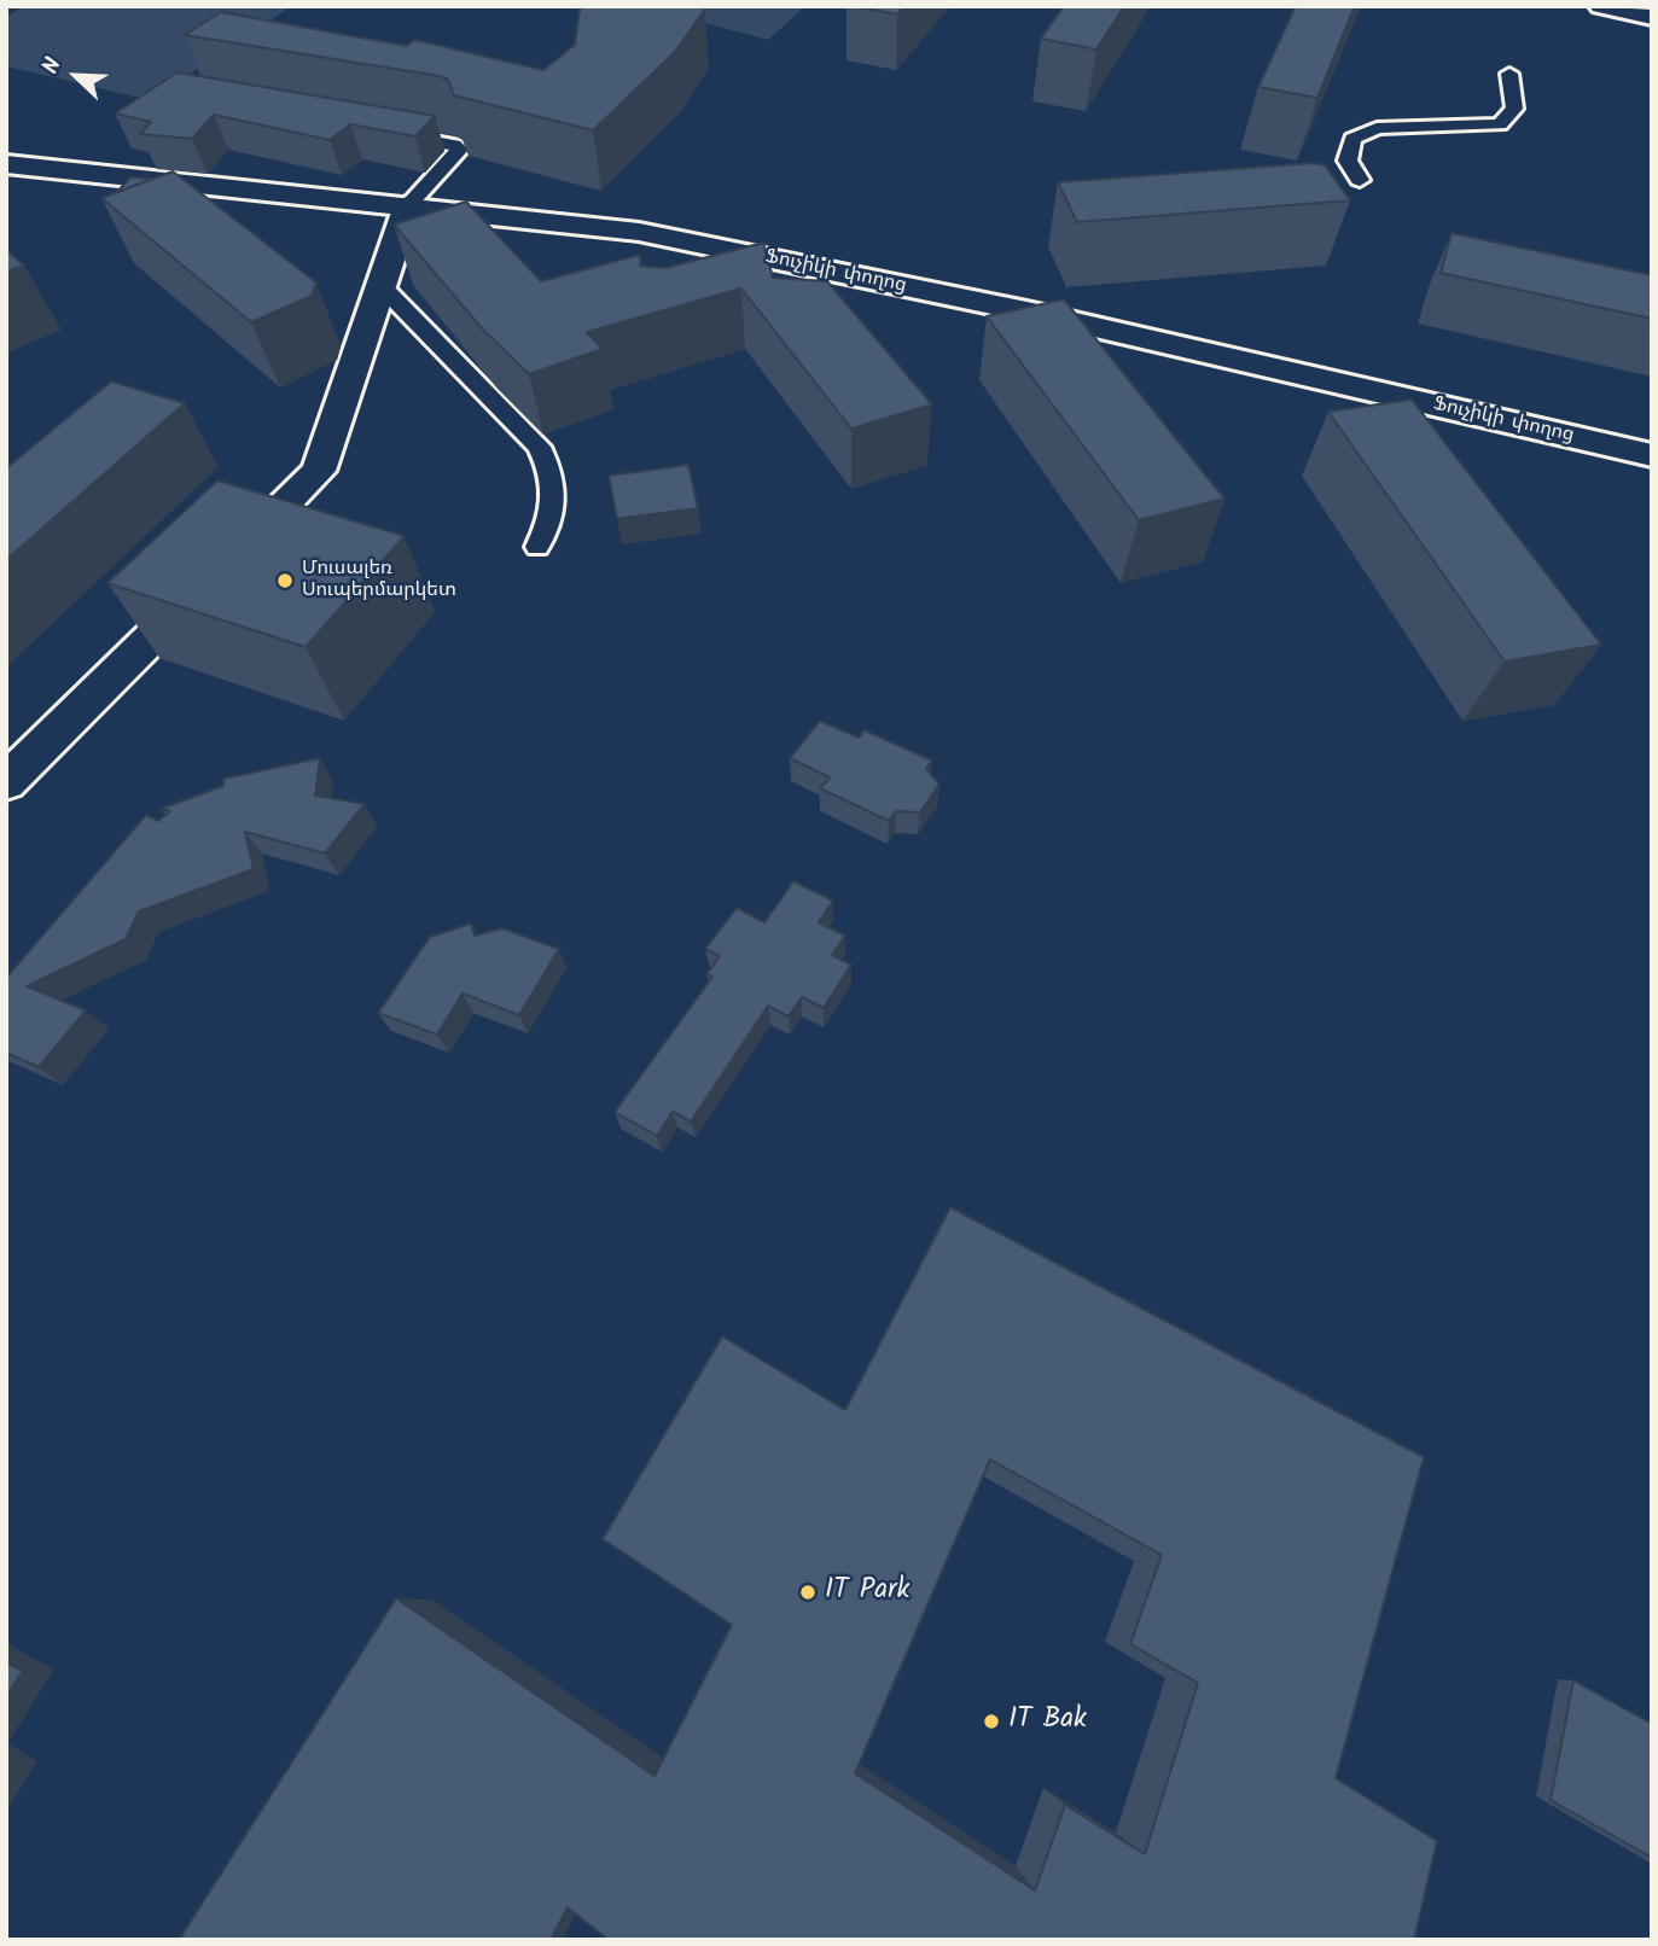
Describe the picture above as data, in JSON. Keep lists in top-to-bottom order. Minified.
{"streets":{"street":["Ֆուչիկի փողոց"]},"places":["Մուսալեռ Սուպերմարկետ","IT Park","IT Bak"],"north":"top left"}
